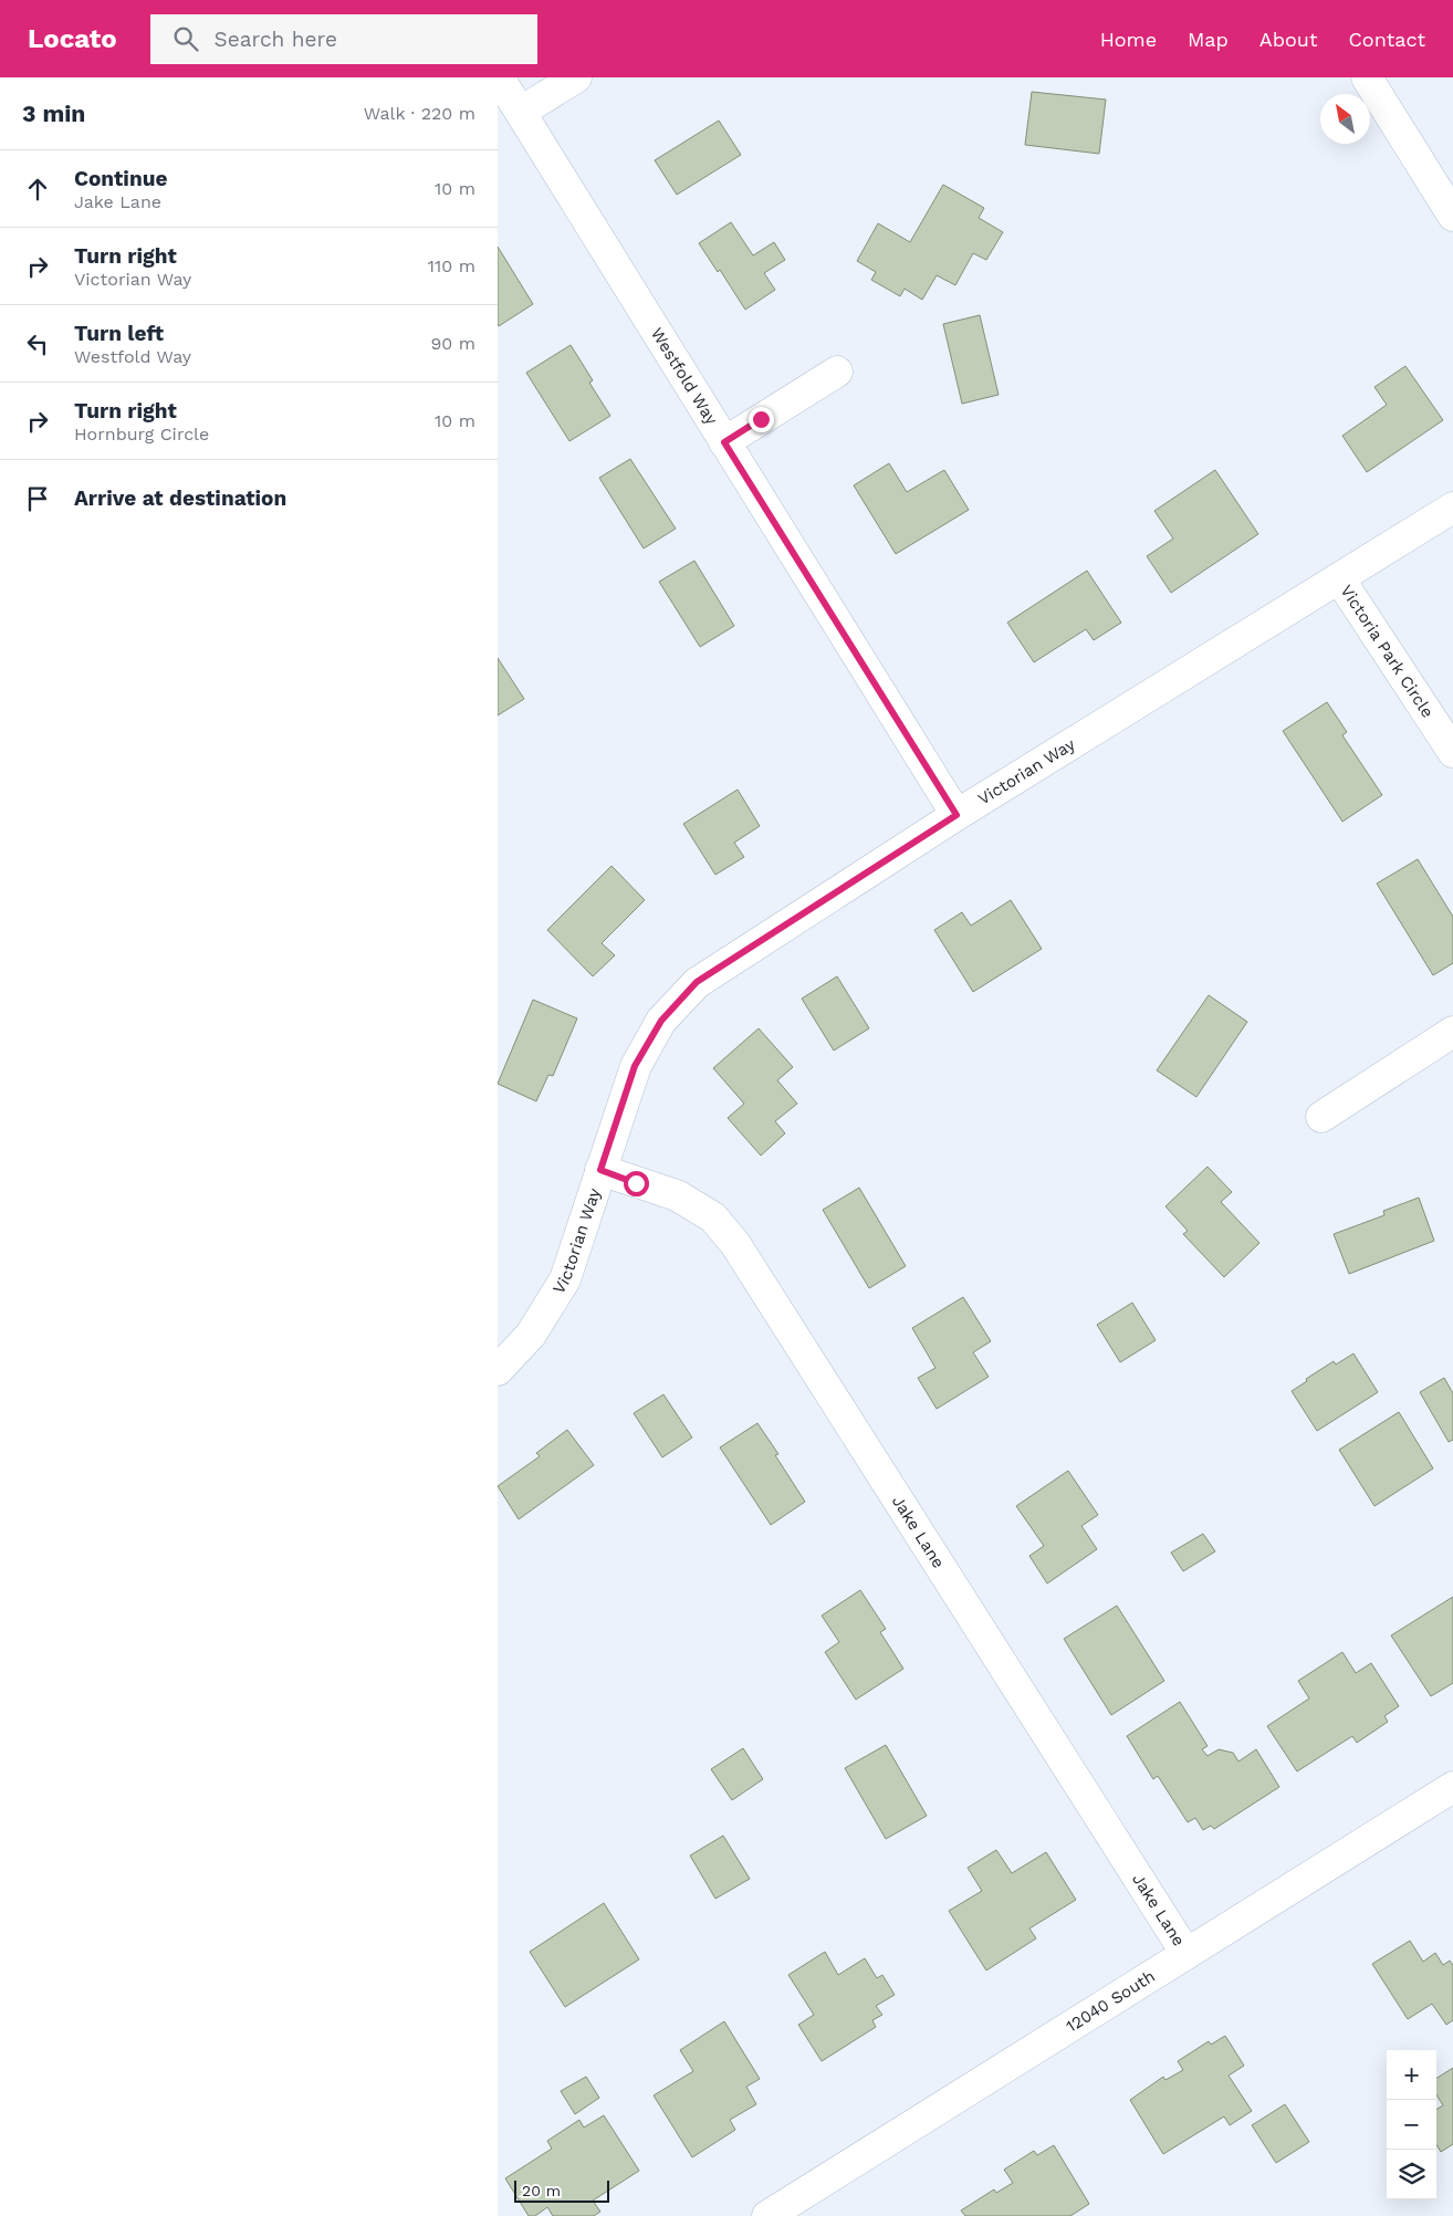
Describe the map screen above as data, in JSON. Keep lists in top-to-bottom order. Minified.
{"streets":{"street":["Westfold Way","Victoria Park Circle","Victorian Way","Jake Lane","12040 South"]},"crossings":[["Westfold Way","Victorian Way"],["Victoria Park Circle","Victorian Way"],["Victorian Way","Jake Lane"],["Jake Lane","12040 South"]],"scale_bar":"20 m","north":"top left","page":{"header":"Locato","search":"Search here","nav":["Home","Map","About","Contact"],"heading":["3 min","Walk · 220 m"],"list":[["Continue","Jake Lane","10 m"],["Turn right","Victorian Way","110 m"],["Turn left","Westfold Way","90 m"],["Turn right","Hornburg Circle","10 m"],"Arrive at destination"],"map_buttons":["+","−"],"scale":"20 m"}}
